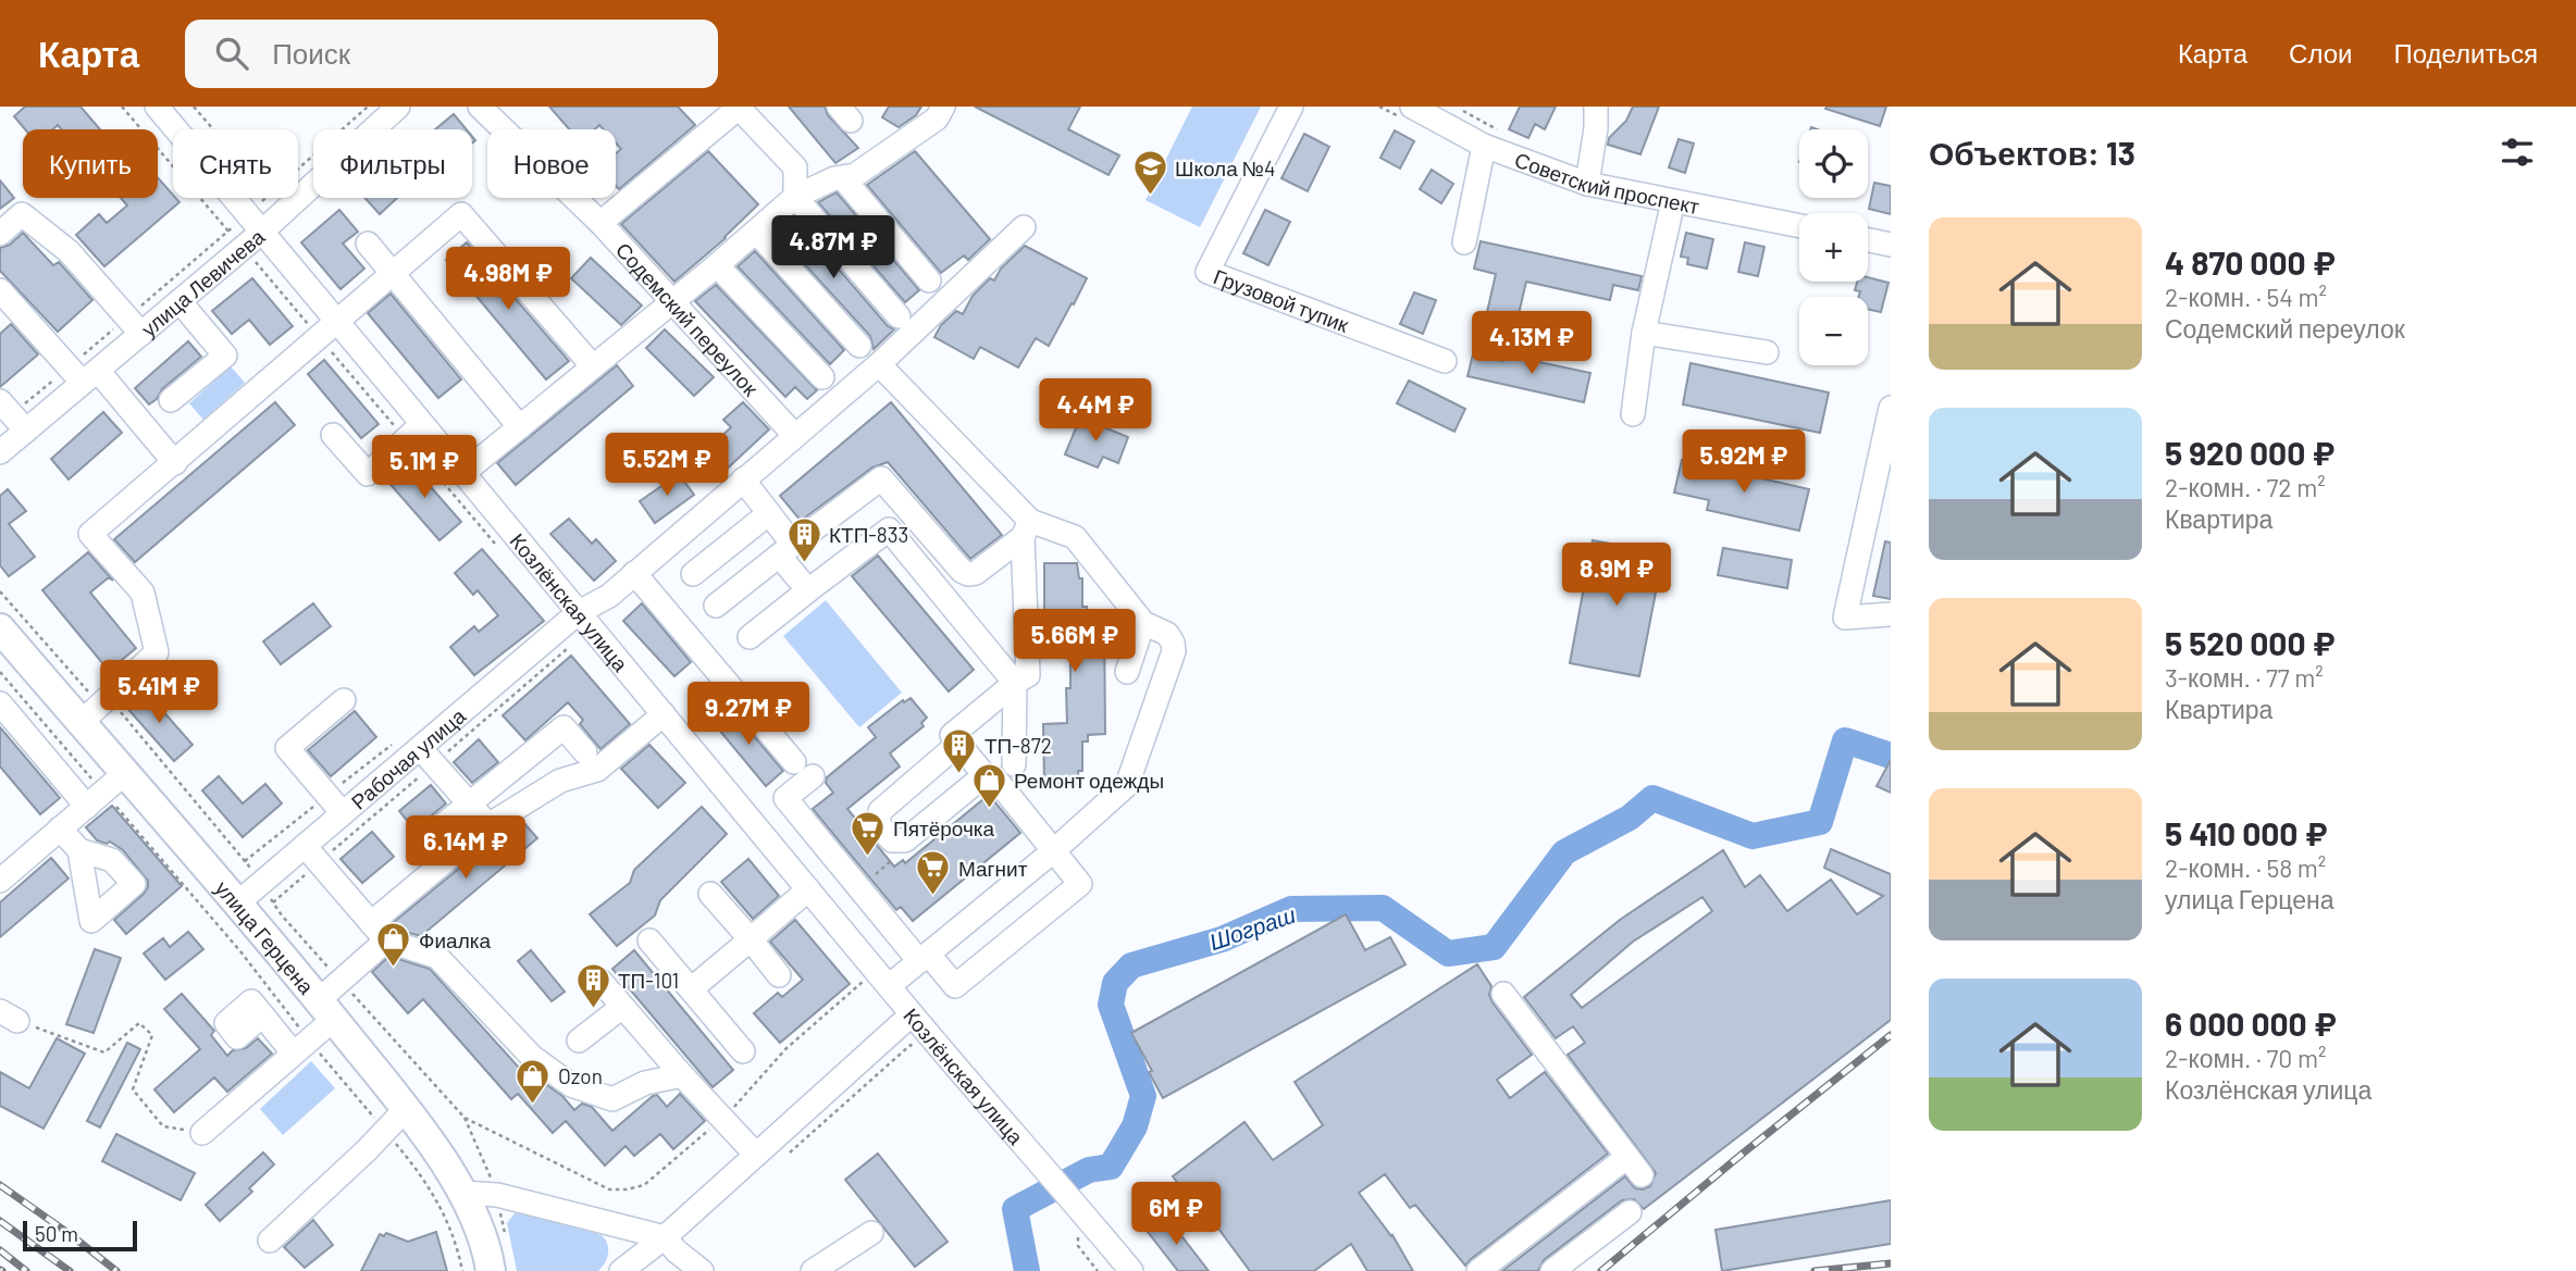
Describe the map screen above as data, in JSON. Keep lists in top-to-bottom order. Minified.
{"streets":{"main road":["улица Герцена"],"street":["Советский проспект","улица Левичева","Грузовой тупик","Содемский переулок","Козлёнская улица","Рабочая улица"]},"crossings":[["улица Левичева","Козлёнская улица"],["Содемский переулок","Рабочая улица"],["Козлёнская улица","Рабочая улица"],["Рабочая улица","улица Герцена"]],"water":["Шограш"],"places":{"school or university":["Школа №4"],"building":["КТП-833","ТП-872","ТП-101"],"shop":["Ремонт одежды","Фиалка","Ozon"],"supermarket":["Пятёрочка","Магнит"]},"scale_bar":"50 m","page":{"header":"Карта","search":"Поиск","nav":["Карта","Слои","Поделиться"],"heading":"Объектов: 13","map_buttons":["+","−"],"chip":["Купить","Снять","Фильтры","Новое"],"list":[{"name":"4 870 000 ₽","note":"2-комн. · 54 m² · Содемский переулок"},{"name":"5 920 000 ₽","note":"2-комн. · 72 m² · Квартира"},{"name":"5 520 000 ₽","note":"3-комн. · 77 m² · Квартира"},{"name":"5 410 000 ₽","note":"2-комн. · 58 m² · улица Герцена"},{"name":"6 000 000 ₽","note":"2-комн. · 70 m² · Козлёнская улица"}],"price":["4.87M ₽","4.98M ₽","4.13M ₽","4.4M ₽","5.92M ₽","5.52M ₽","5.1M ₽","8.9M ₽","5.66M ₽","5.41M ₽","9.27M ₽","6.14M ₽","6M ₽"],"scale":"50 m"}}
